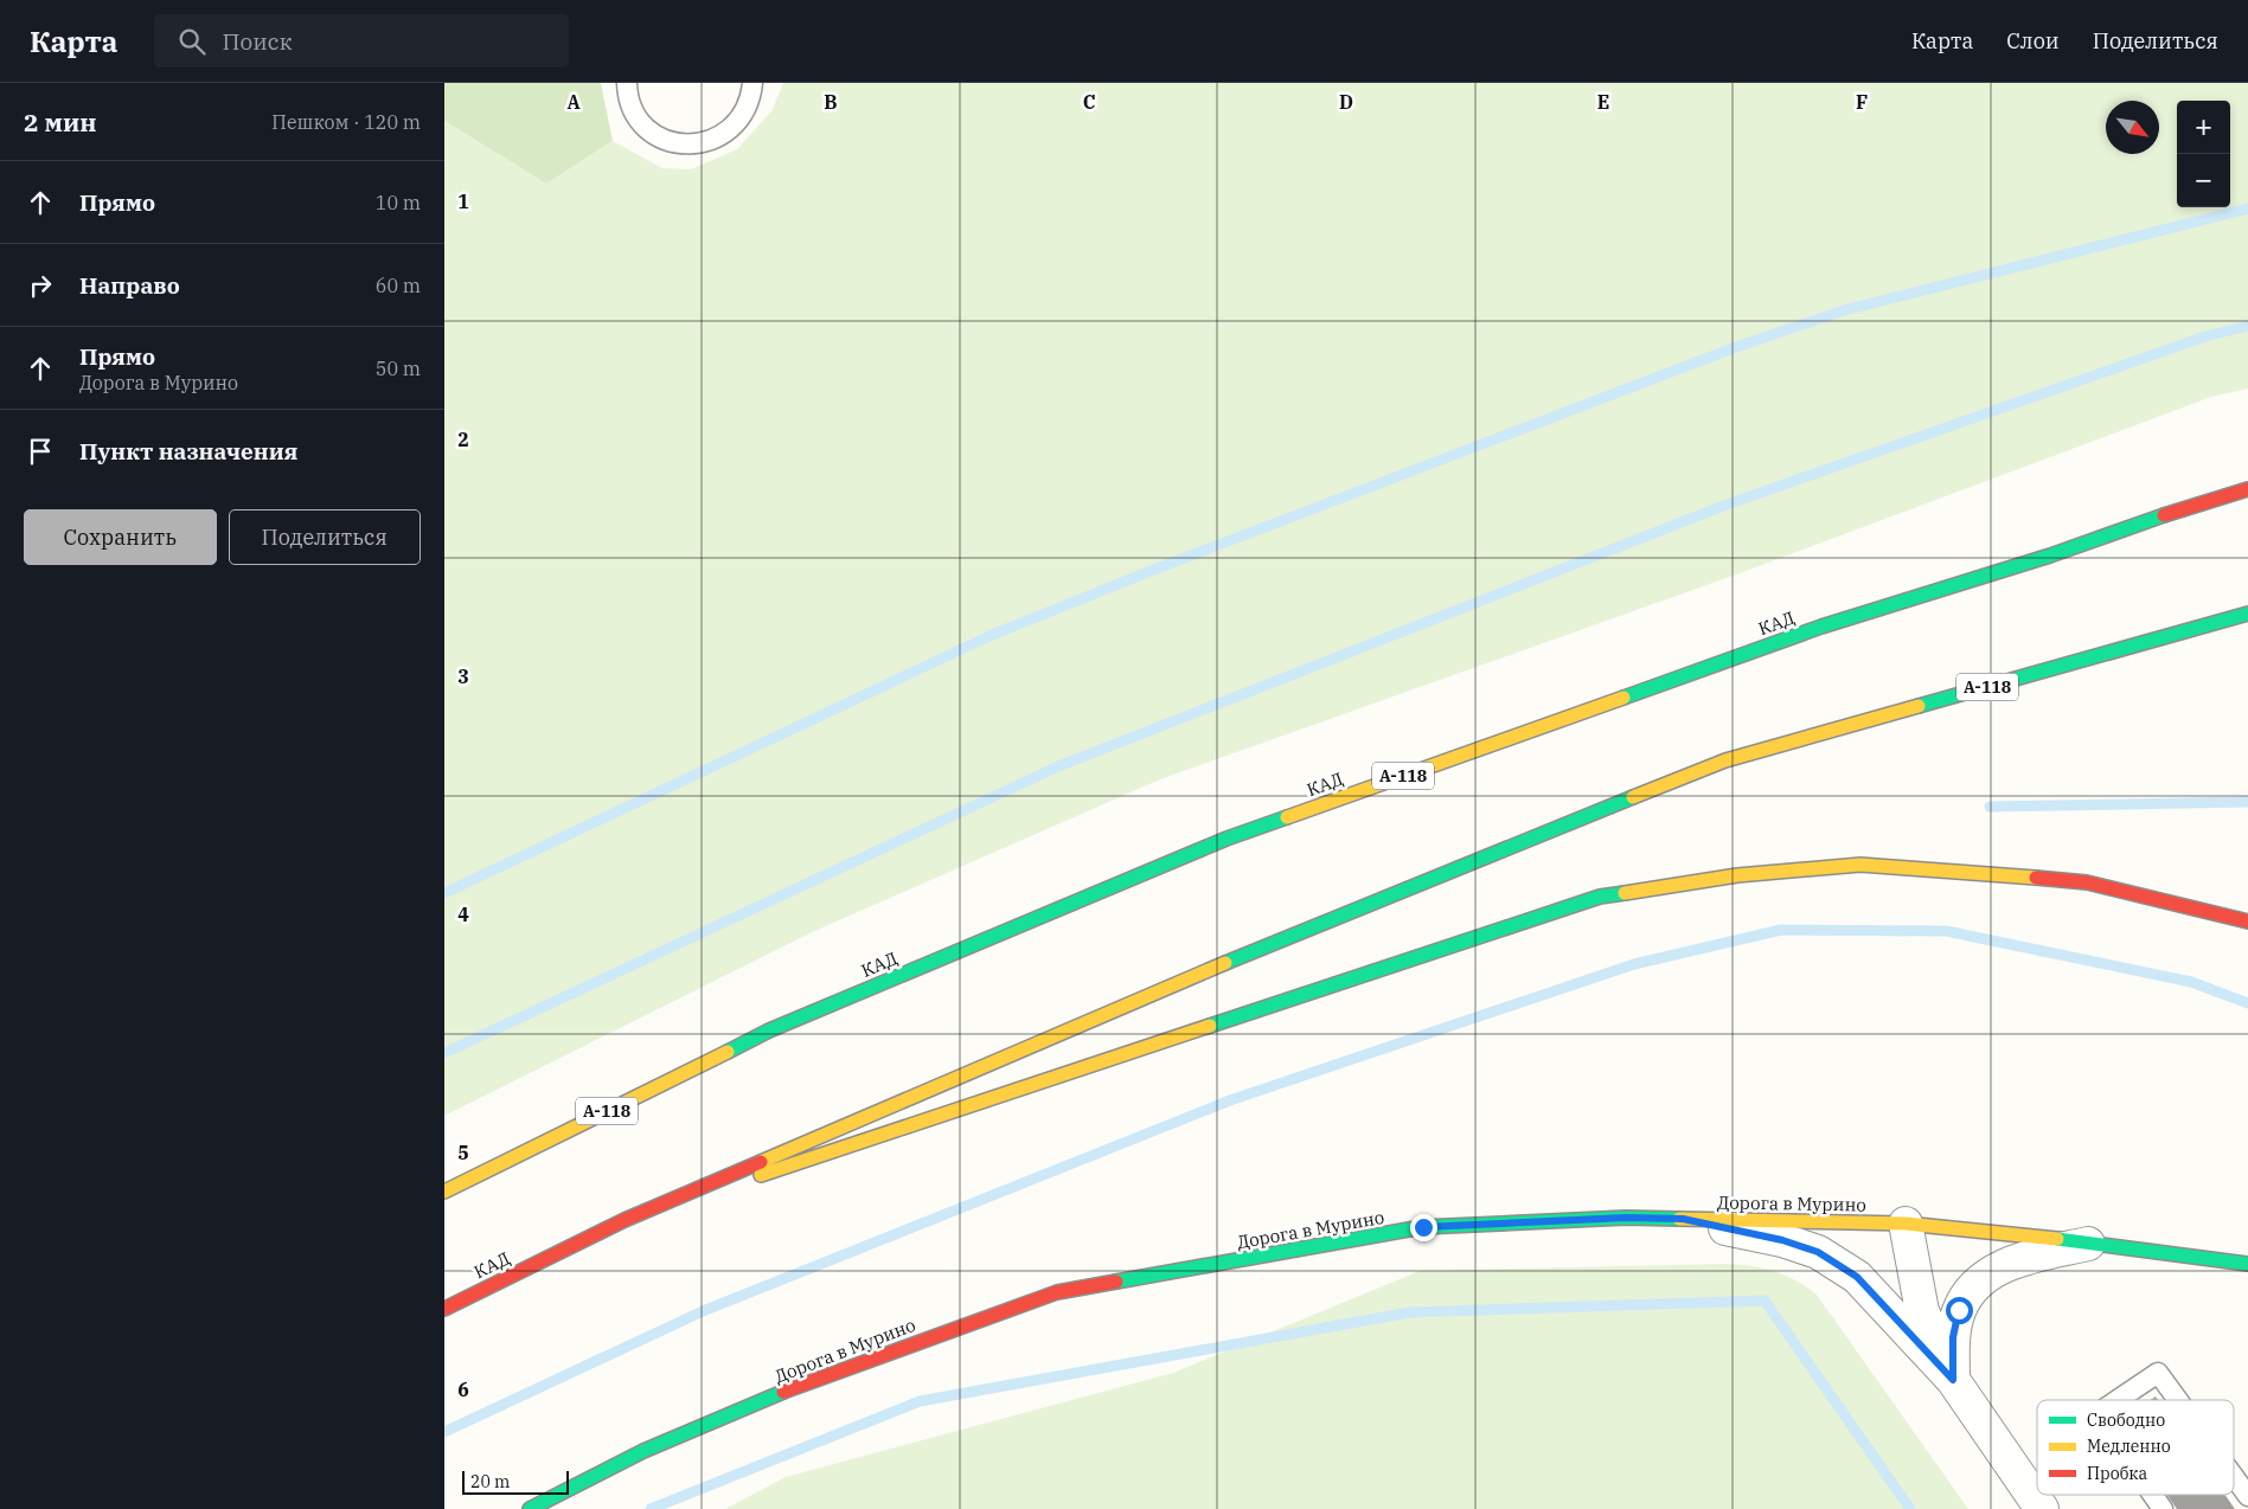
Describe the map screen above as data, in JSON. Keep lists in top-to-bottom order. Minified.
{"streets":{"main road":["КАД","А-118","Дорога в Мурино"]},"legend":["Свободно","Медленно","Пробка"],"scale_bar":"20 m","north":"bottom right","page":{"header":"Карта","search":"Поиск","nav":["Карта","Слои","Поделиться"],"heading":["2 мин","Пешком · 120 m"],"map_buttons":["+","−"],"list":[["Прямо","10 m"],["Направо","60 m"],["Прямо","Дорога в Мурино","50 m"],"Пункт назначения"],"buttons":["Сохранить","Поделиться"],"scale":"20 m"},"grid":{"columns":["A","B","C","D","E","F"],"rows":["1","2","3","4","5","6"]}}
